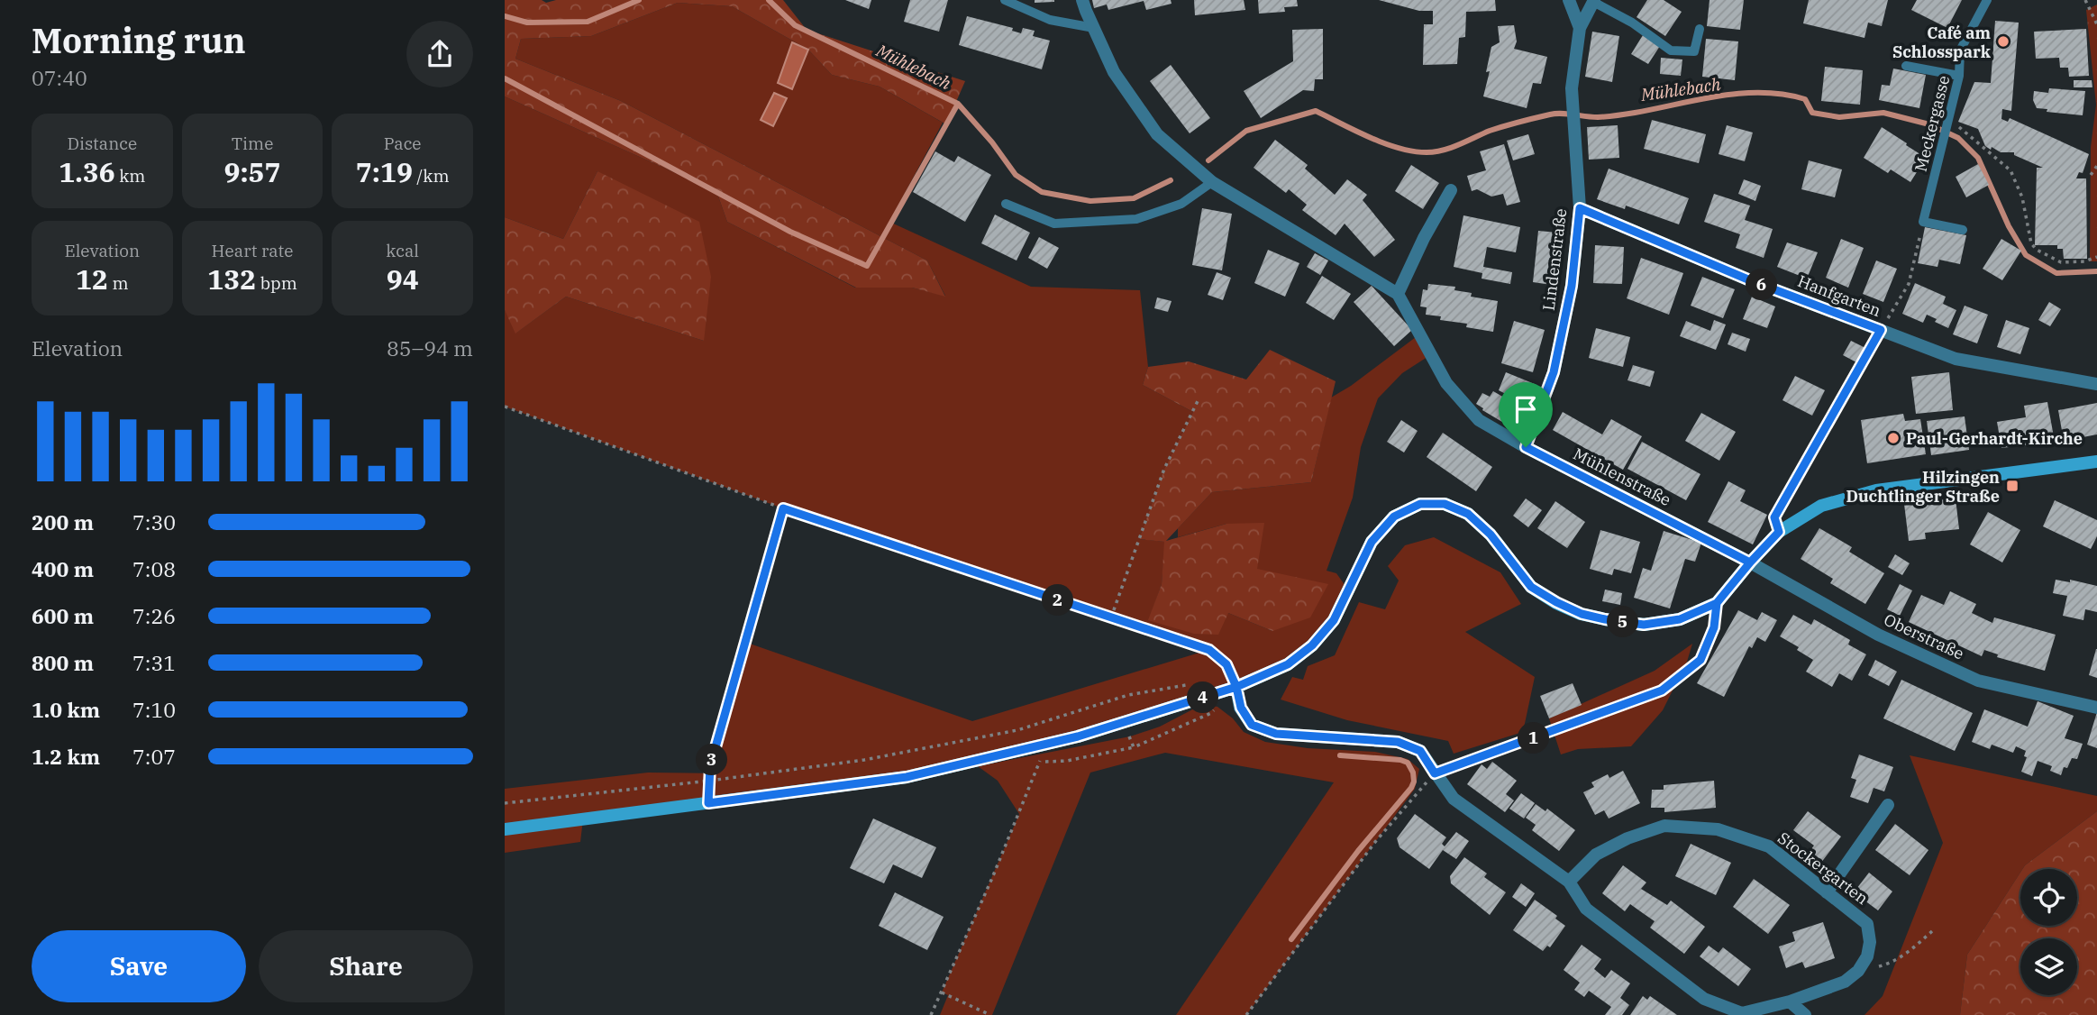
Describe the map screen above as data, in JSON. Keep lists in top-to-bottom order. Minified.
{"streets":{"street":["Lindenstraße","Hanfgarten","Mühlenstraße","Oberstraße","Stockergarten"],"lane":["Meckergasse"]},"crossings":[["Lindenstraße","Hanfgarten"],["Lindenstraße","Mühlenstraße"],["Mühlenstraße","Oberstraße"]],"water":["Mühlebach"],"places":{"other":["Café am Schlosspark","Paul-Gerhardt-Kirche"],"transit":["Hilzingen Duchtlinger Straße"]},"page":{"heading":["Morning run","07:40"],"stats":[["Distance","1.36 km"],["Time","9:57"],["Pace","7:19 /km"],["Elevation","12 m"],["Heart rate","132 bpm"],["kcal","94"]],"pins":["6","2","5","4","1","3"],"chart":["Elevation","85–94 m"],"list":[{"name":"200 m","note":"7:30"},{"name":"400 m","note":"7:08"},{"name":"600 m","note":"7:26"},{"name":"800 m","note":"7:31"},{"name":"1.0 km","note":"7:10"},{"name":"1.2 km","note":"7:07"}],"buttons":["Save","Share"]}}
